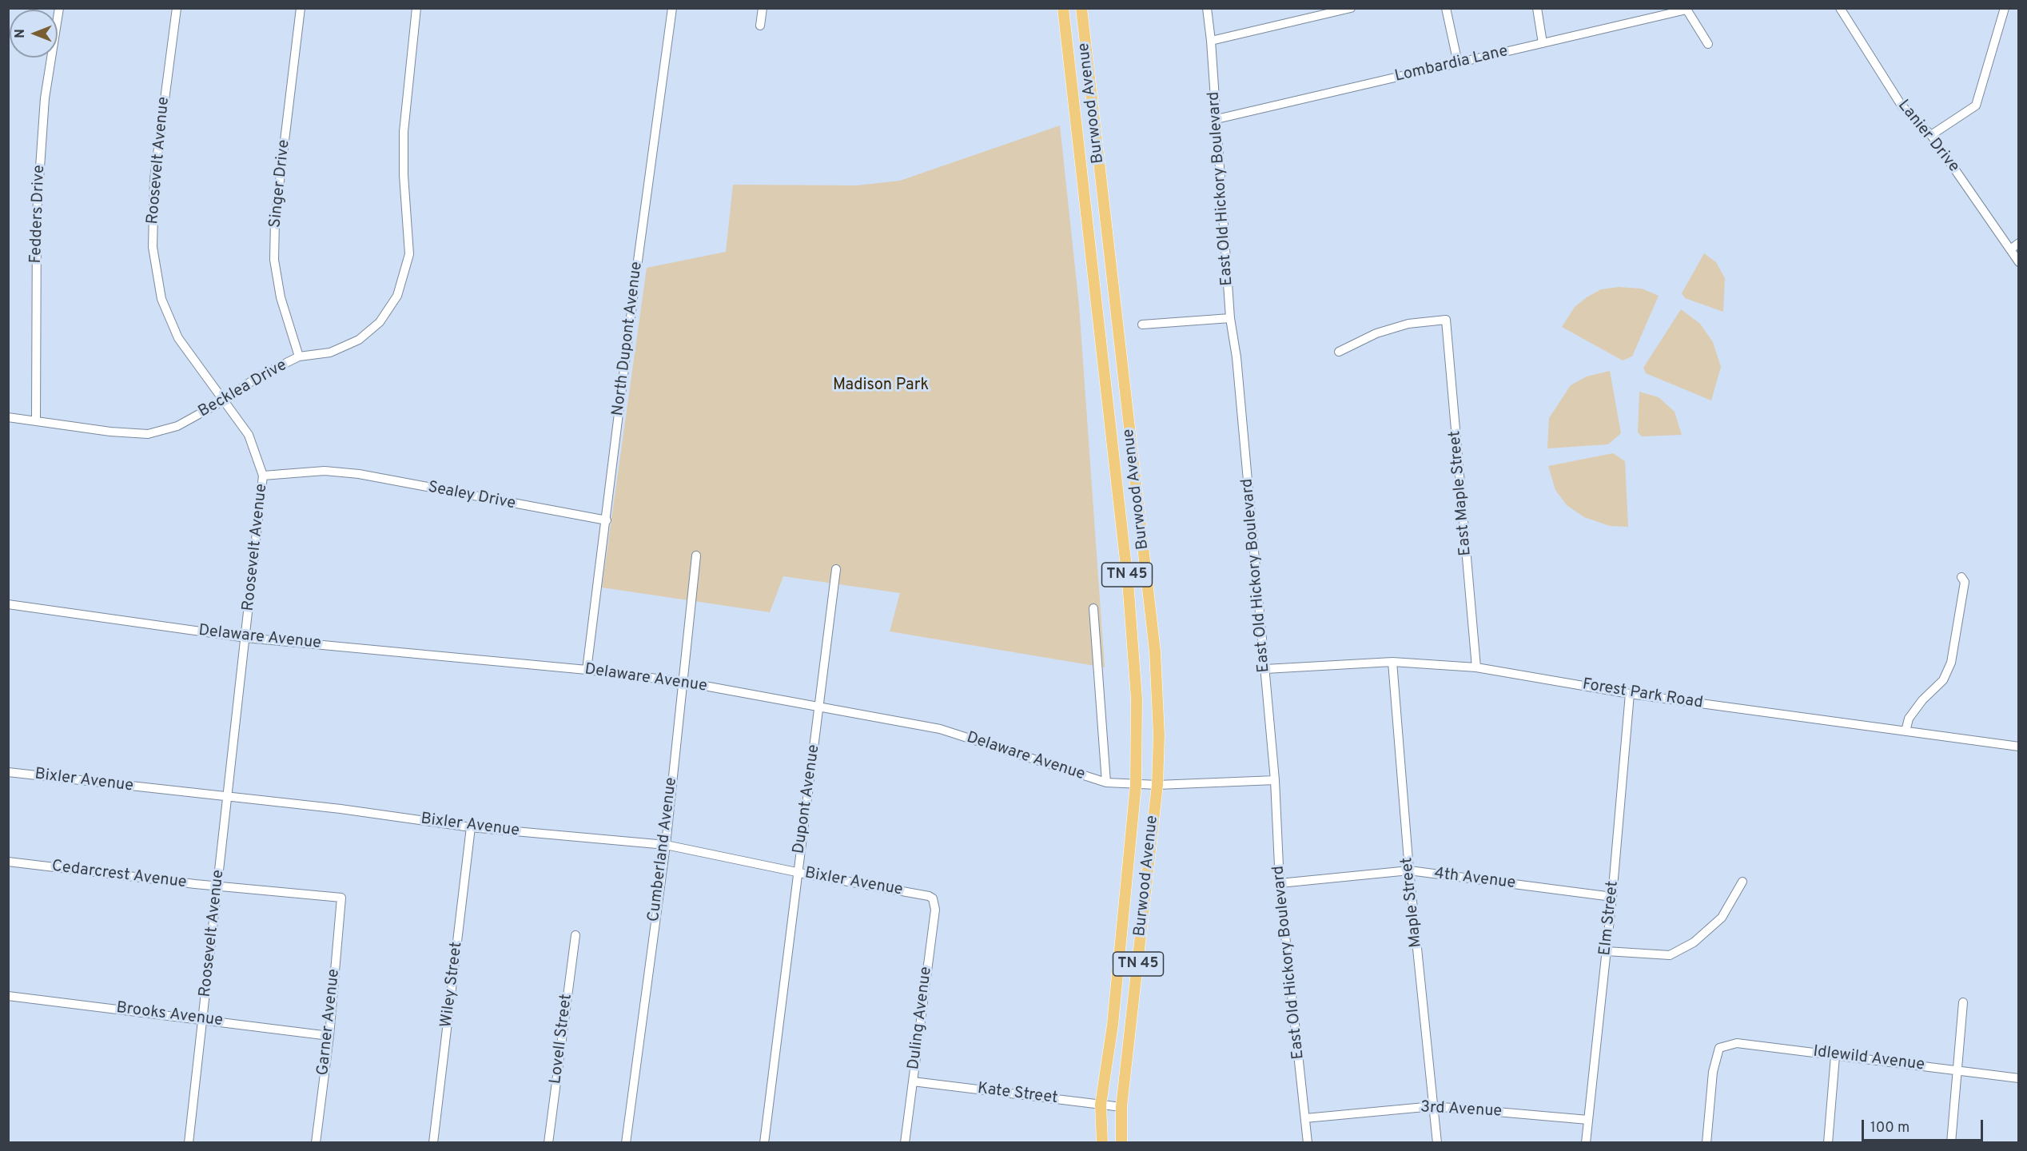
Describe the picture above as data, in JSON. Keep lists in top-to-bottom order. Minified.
{"streets":{"main road":["Burwood Avenue","TN 45"],"street":["Lombardia Lane","Lanier Drive","Roosevelt Avenue","Singer Drive","East Old Hickory Boulevard","Fedders Drive","North Dupont Avenue","Becklea Drive","East Maple Street","Sealey Drive","Delaware Avenue","Forest Park Road","Bixler Avenue","Dupont Avenue","Cumberland Avenue","Cedarcrest Avenue","4th Avenue","Maple Street","Elm Street","Wiley Street","Brooks Avenue","Duling Avenue","Garner Avenue","Lovell Street","Idlewild Avenue","Kate Street","3rd Avenue"]},"crossings":[["Lombardia Lane","East Old Hickory Boulevard"],["Burwood Avenue","Delaware Avenue"],["Burwood Avenue","Kate Street"],["Roosevelt Avenue","Becklea Drive"],["Roosevelt Avenue","Sealey Drive"],["Roosevelt Avenue","Delaware Avenue"],["Roosevelt Avenue","Bixler Avenue"],["Roosevelt Avenue","Cedarcrest Avenue"],["Roosevelt Avenue","Brooks Avenue"],["Singer Drive","Becklea Drive"],["East Old Hickory Boulevard","Delaware Avenue"],["East Old Hickory Boulevard","Forest Park Road"],["East Old Hickory Boulevard","4th Avenue"],["East Old Hickory Boulevard","3rd Avenue"],["Fedders Drive","Becklea Drive"],["North Dupont Avenue","Sealey Drive"],["North Dupont Avenue","Delaware Avenue"],["East Maple Street","Forest Park Road"],["Delaware Avenue","Dupont Avenue"],["Delaware Avenue","Cumberland Avenue"],["Forest Park Road","Maple Street"],["Forest Park Road","Elm Street"],["Bixler Avenue","Dupont Avenue"],["Bixler Avenue","Cumberland Avenue"],["Bixler Avenue","Wiley Street"],["Bixler Avenue","Duling Avenue"],["Cedarcrest Avenue","Garner Avenue"],["4th Avenue","Maple Street"],["4th Avenue","Elm Street"],["Maple Street","3rd Avenue"],["Elm Street","3rd Avenue"],["Brooks Avenue","Garner Avenue"],["Duling Avenue","Kate Street"]],"parks":["Madison Park"],"scale_bar":"100 m","north":"left"}
